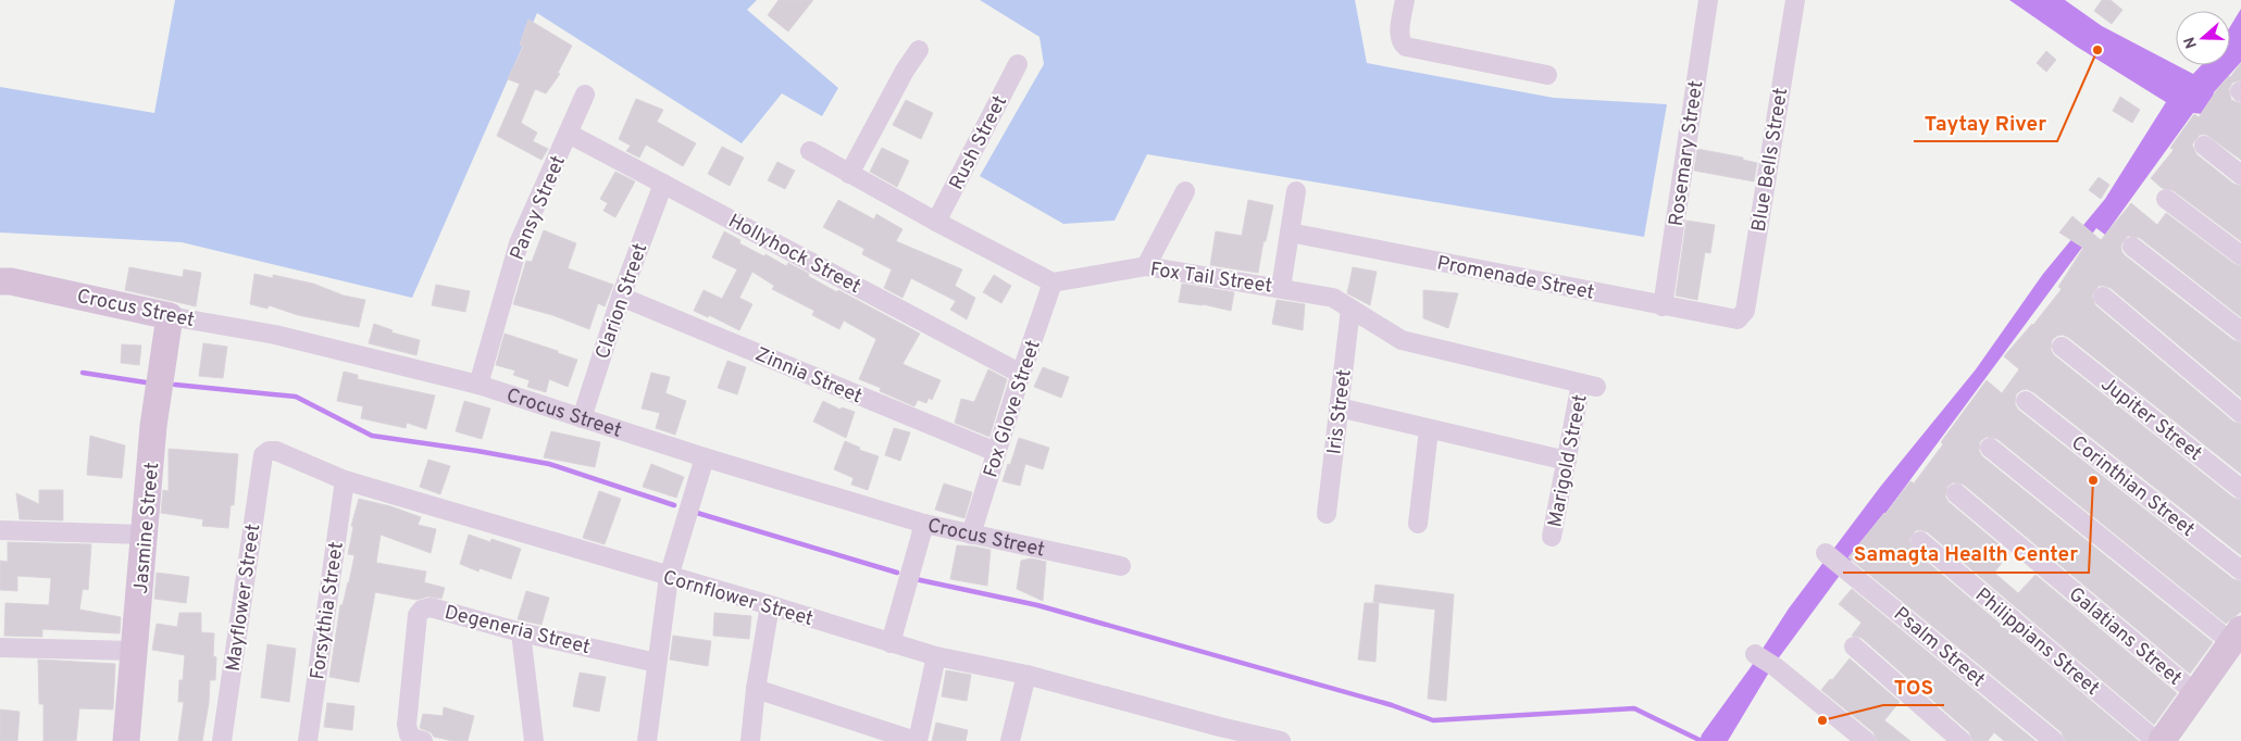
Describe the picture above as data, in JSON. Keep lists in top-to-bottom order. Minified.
{"streets":{"street":["Rush Street","Rosemary Street","Blue Bells Street","Pansy Street","Hollyhock Street","Fox Tail Street","Promenade Street","Clarion Street","Crocus Street","Zinnia Street","Fox Glove Street","Iris Street","Jupiter Street","Marigold Street","Corinthian Street","Jasmine Street","Mayflower Street","Cornflower Street","Forsythia Street","Degeneria Street","Galatians Street","Philippians Street","Psalm Street"]},"crossings":[["Rosemary Street","Promenade Street"],["Blue Bells Street","Promenade Street"],["Pansy Street","Hollyhock Street"],["Pansy Street","Crocus Street"],["Hollyhock Street","Clarion Street"],["Hollyhock Street","Fox Glove Street"],["Fox Tail Street","Fox Glove Street"],["Fox Tail Street","Iris Street"],["Fox Tail Street","Marigold Street"],["Clarion Street","Crocus Street"],["Clarion Street","Zinnia Street"],["Crocus Street","Fox Glove Street"],["Crocus Street","Jasmine Street"],["Zinnia Street","Fox Glove Street"],["Mayflower Street","Cornflower Street"],["Cornflower Street","Forsythia Street"]],"places":["Taytay River","Samagta Health Center","TOS"],"north":"left"}
